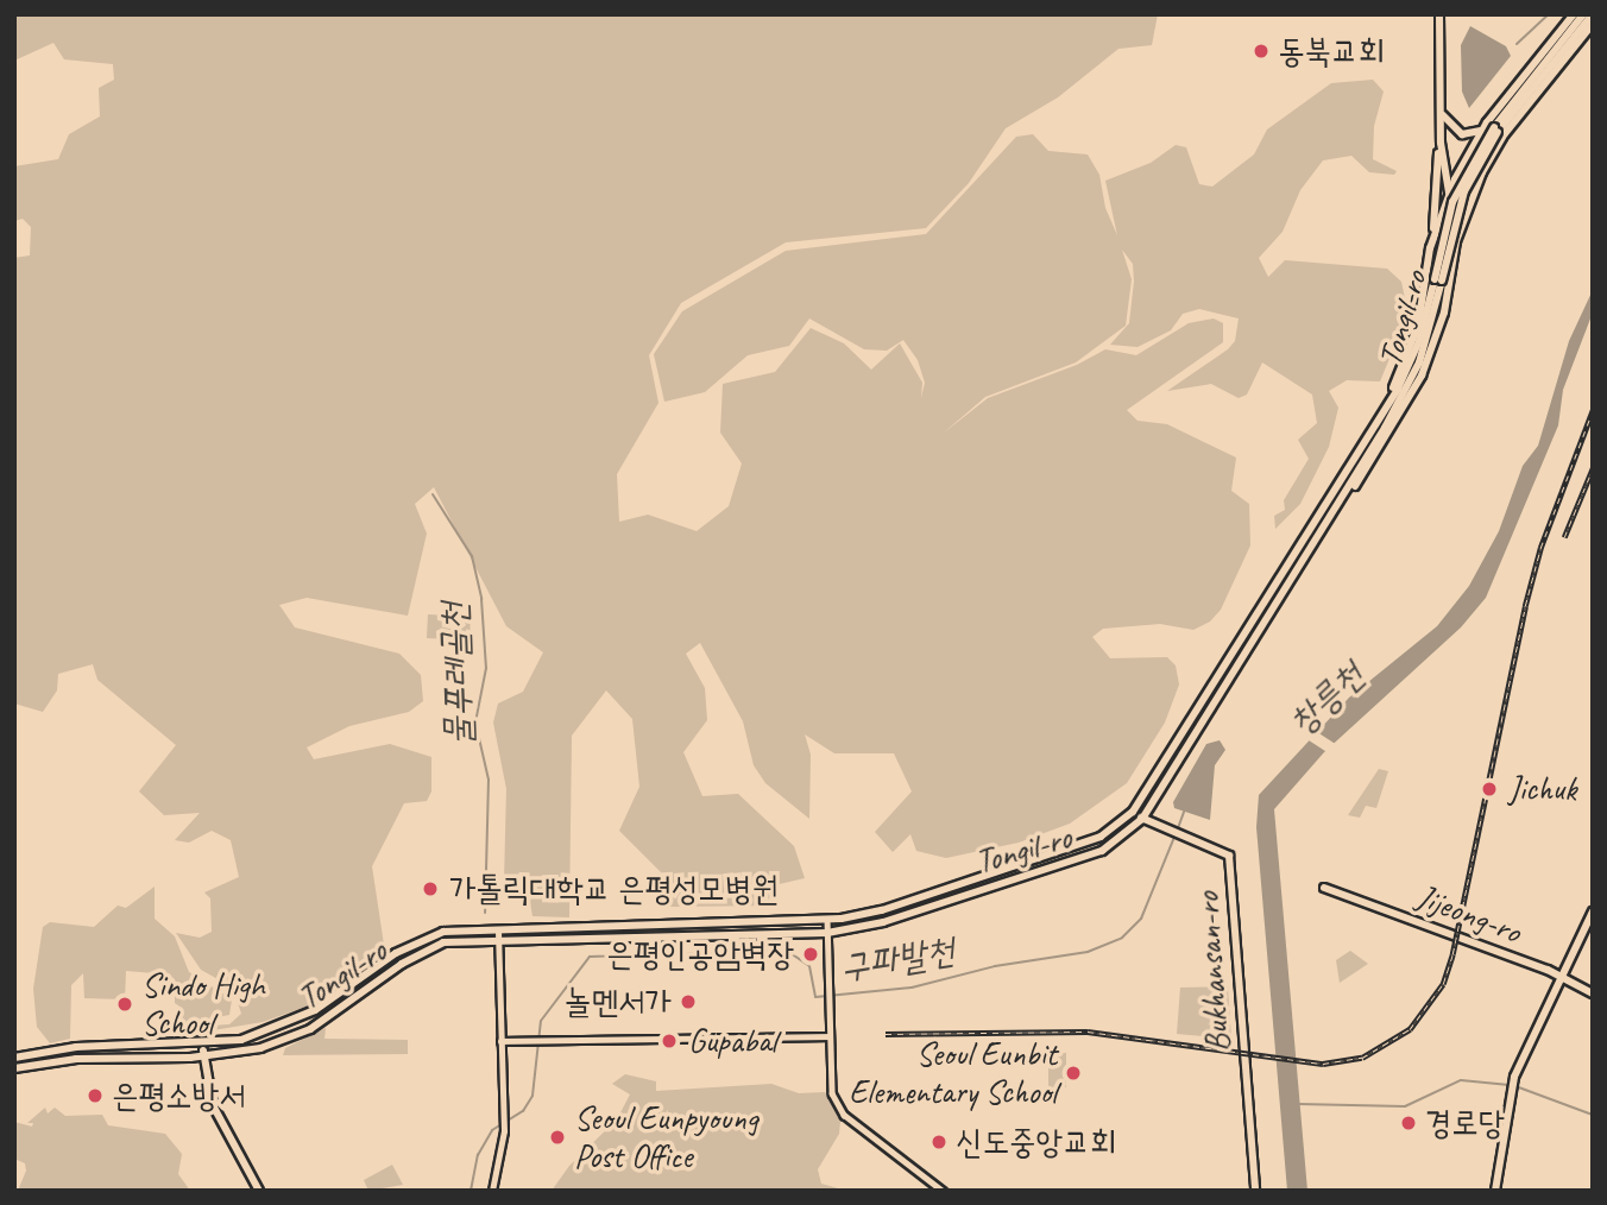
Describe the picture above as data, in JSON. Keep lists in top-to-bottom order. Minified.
{"streets":{"main road":["Tongil-ro","Jijeong-ro","Bukhansan-ro"]},"crossings":[["Tongil-ro","Bukhansan-ro"]],"water":["물푸레골천","창릉천","구파발천"],"places":["동북교회","Jichuk","가톨릭대학교 은평성모병원","은평인공암벽장","놀멘서가","Sindo High School","Gupabal","Seoul Eunbit Elementary School","은평소방서","경로당","Seoul Eunpyoung Post Office","신도중앙교회"]}
